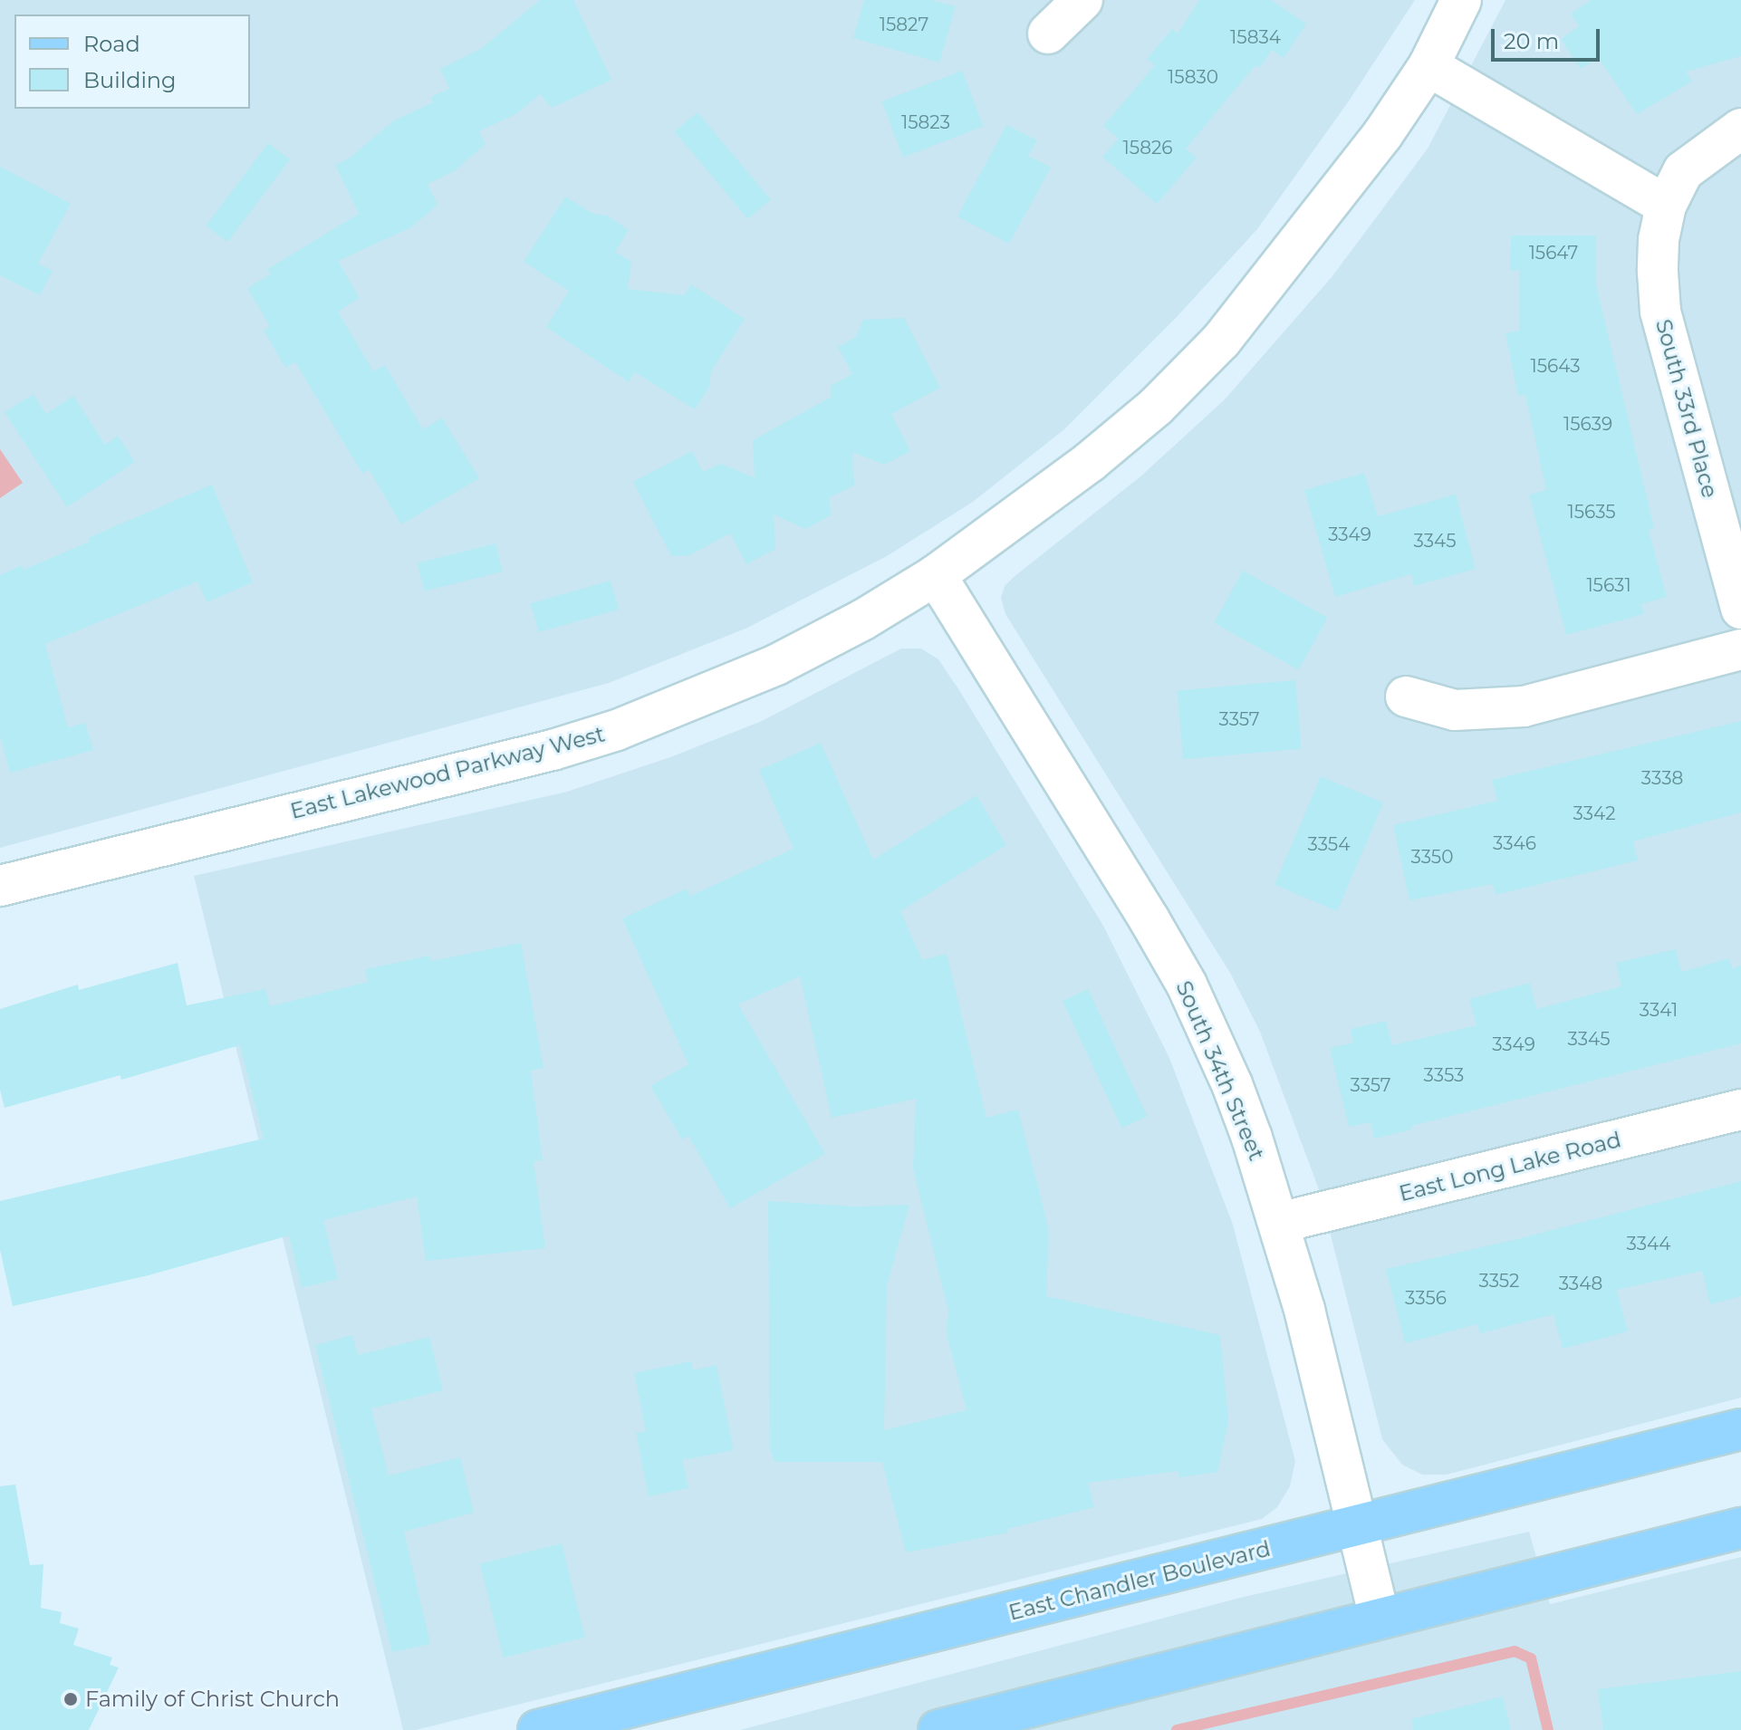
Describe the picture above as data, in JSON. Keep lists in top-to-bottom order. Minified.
{"streets":{"main road":["East Chandler Boulevard"],"street":["South 33rd Place","East Lakewood Parkway West","South 34th Street","East Long Lake Road"]},"crossings":[["East Lakewood Parkway West","South 34th Street"],["South 34th Street","East Long Lake Road"],["South 34th Street","East Chandler Boulevard"]],"places":["Family of Christ Church"],"house_numbers":["15827","15834","15830","15823","15826","15647","15643","15639","15635","3349","3345","15631","3357","3338","3342","3346","3354","3350","3341","3345","3349","3353","3357","3344","3352","3348","3356"],"legend":["Road","Building"],"scale_bar":"20 m"}
